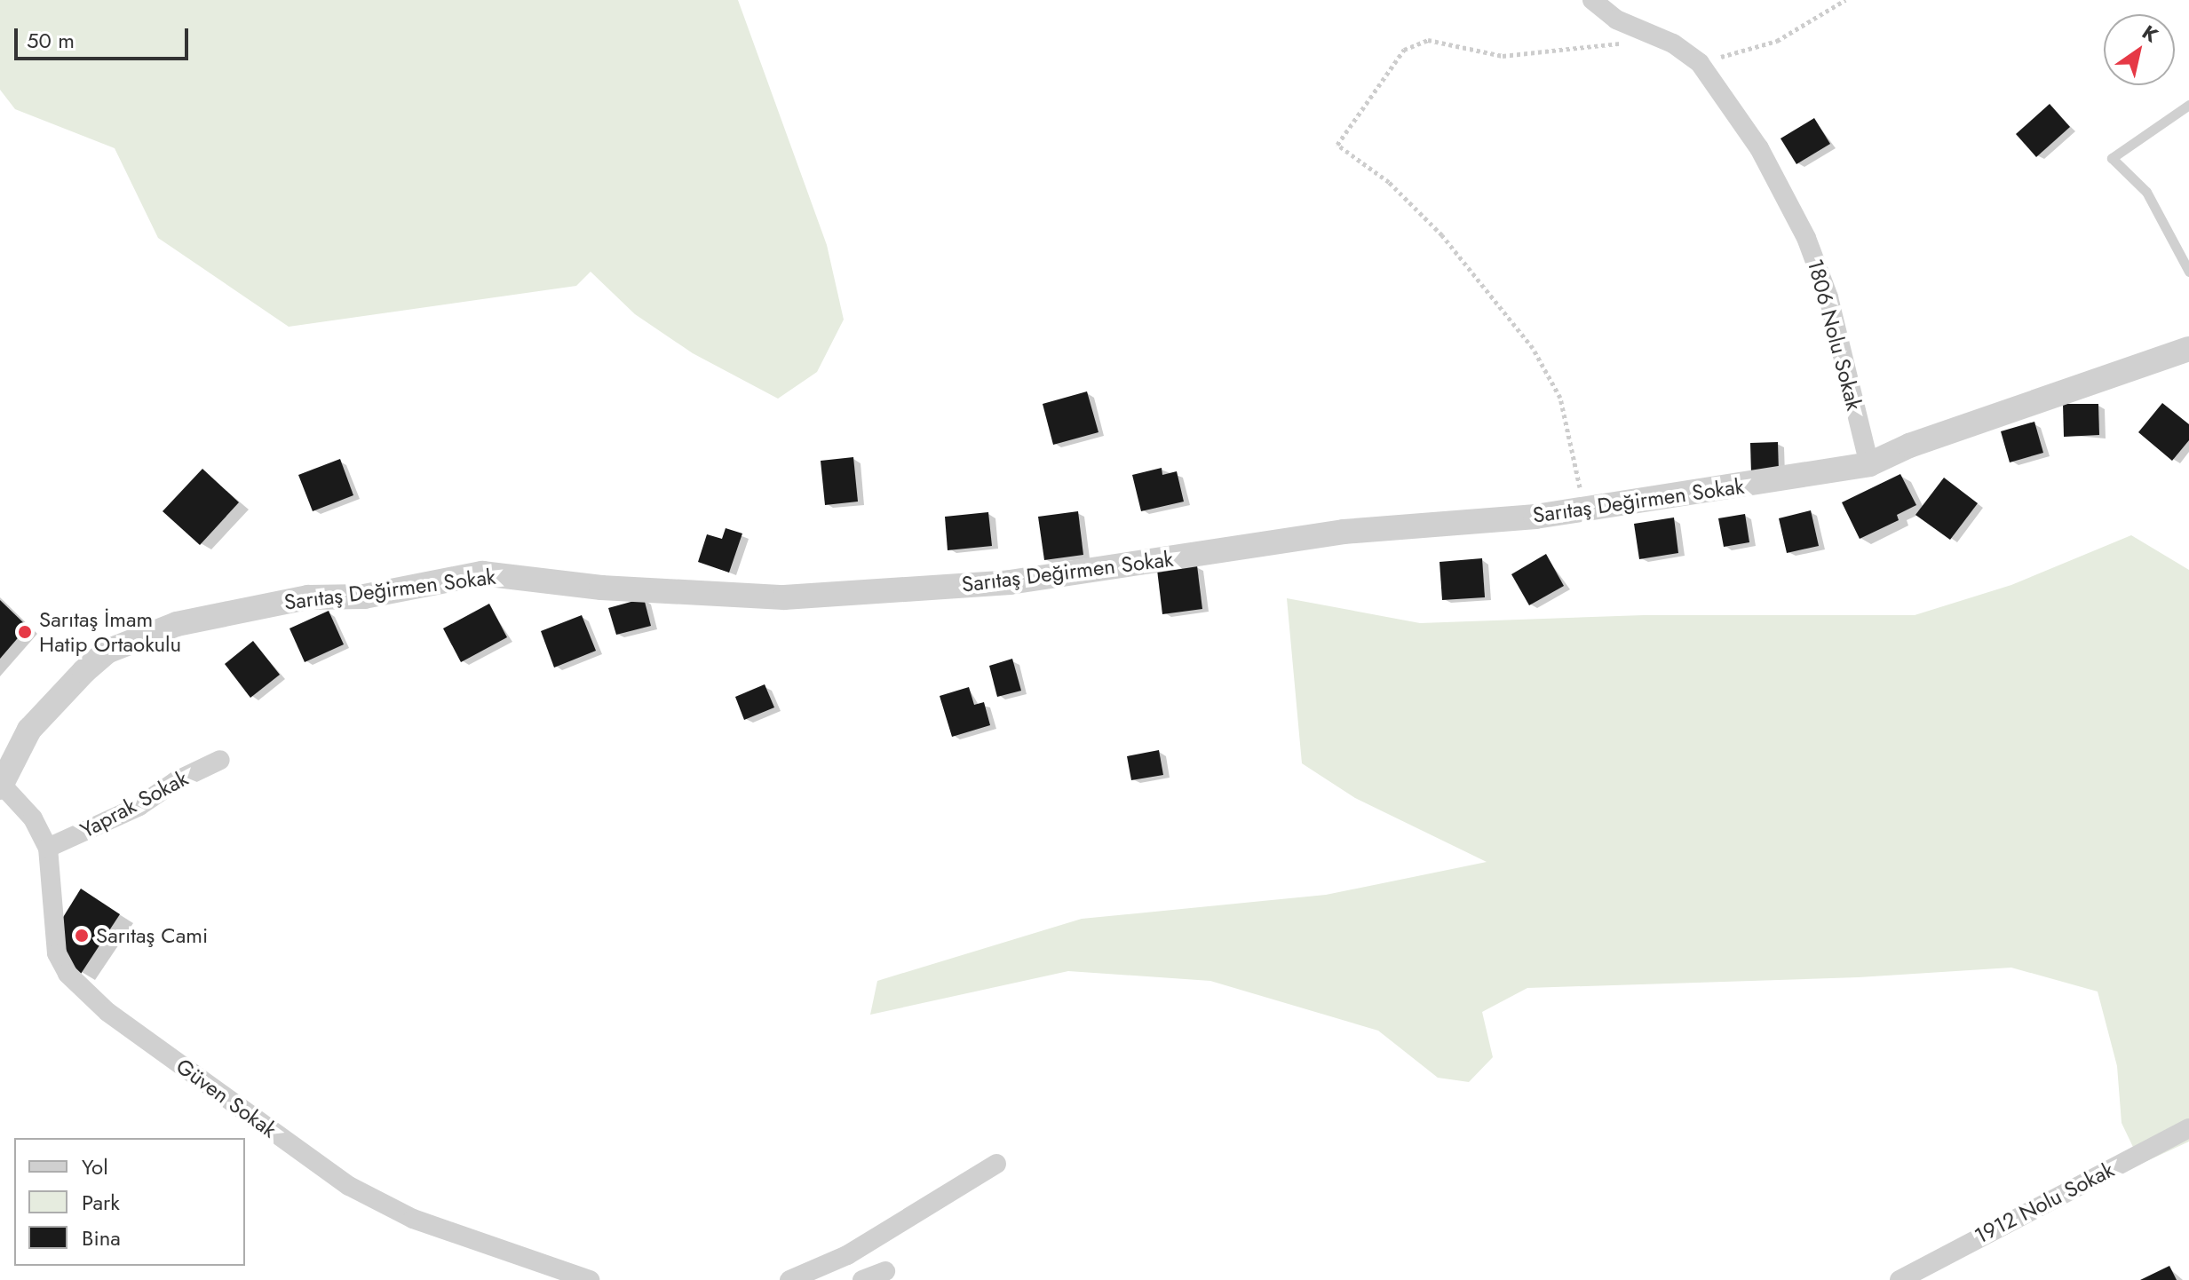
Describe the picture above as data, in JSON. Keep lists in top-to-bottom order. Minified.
{"streets":{"street":["1806 Nolu Sokak","Sarıtaş Değirmen Sokak","Yaprak Sokak","Güven Sokak","1912 Nolu Sokak"]},"crossings":[["1806 Nolu Sokak","Sarıtaş Değirmen Sokak"],["Sarıtaş Değirmen Sokak","Güven Sokak"],["Yaprak Sokak","Güven Sokak"]],"places":["Sarıtaş İmam Hatip Ortaokulu","Sarıtaş Cami"],"legend":["Yol","Park","Bina"],"scale_bar":"50 m","north":"top right"}
